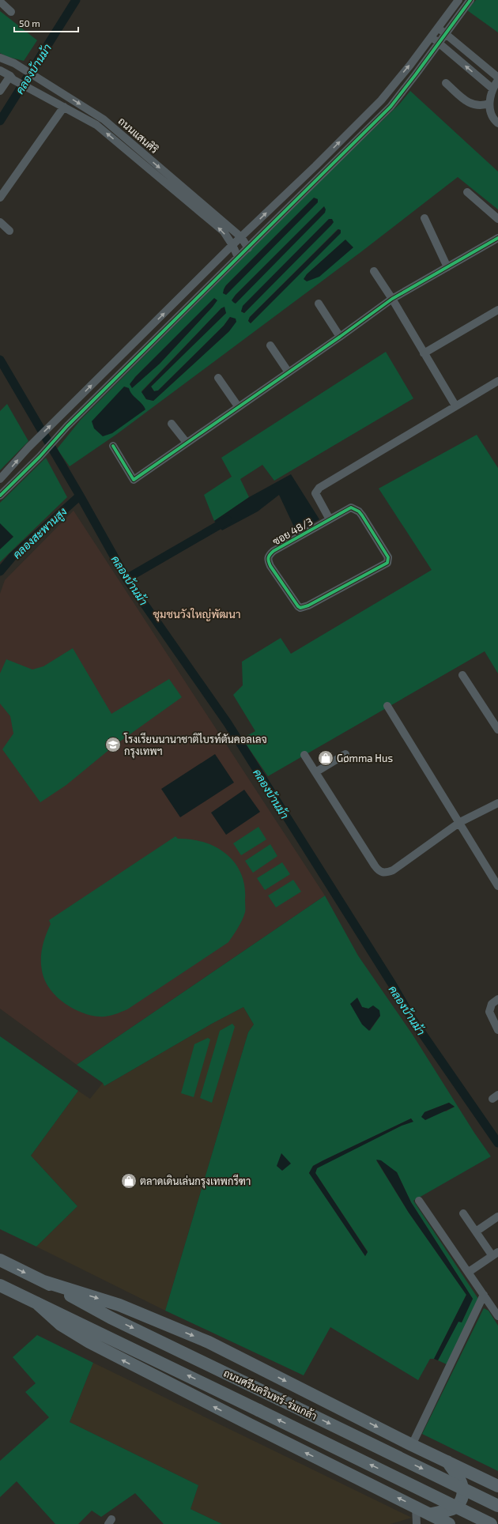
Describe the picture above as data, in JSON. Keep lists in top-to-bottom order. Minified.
{"streets":{"main road":["ถนนศรีนครินทร์-ร่มเกล้า"],"street":["ถนนแสนศิริ","ซอย 48/3"]},"districts":["ชุมชนวังใหญ่พัฒนา"],"water":["คลองบ้านม้า","คลองสะพานสูง"],"places":{"school or university":["โรงเรียนนานาชาติไบรท์ตันคอลเลจ กรุงเทพฯ"],"shop":["Gømma Hus","ตลาดเดินเล่นกรุงเทพกรีฑา"]},"scale_bar":"50 m"}
